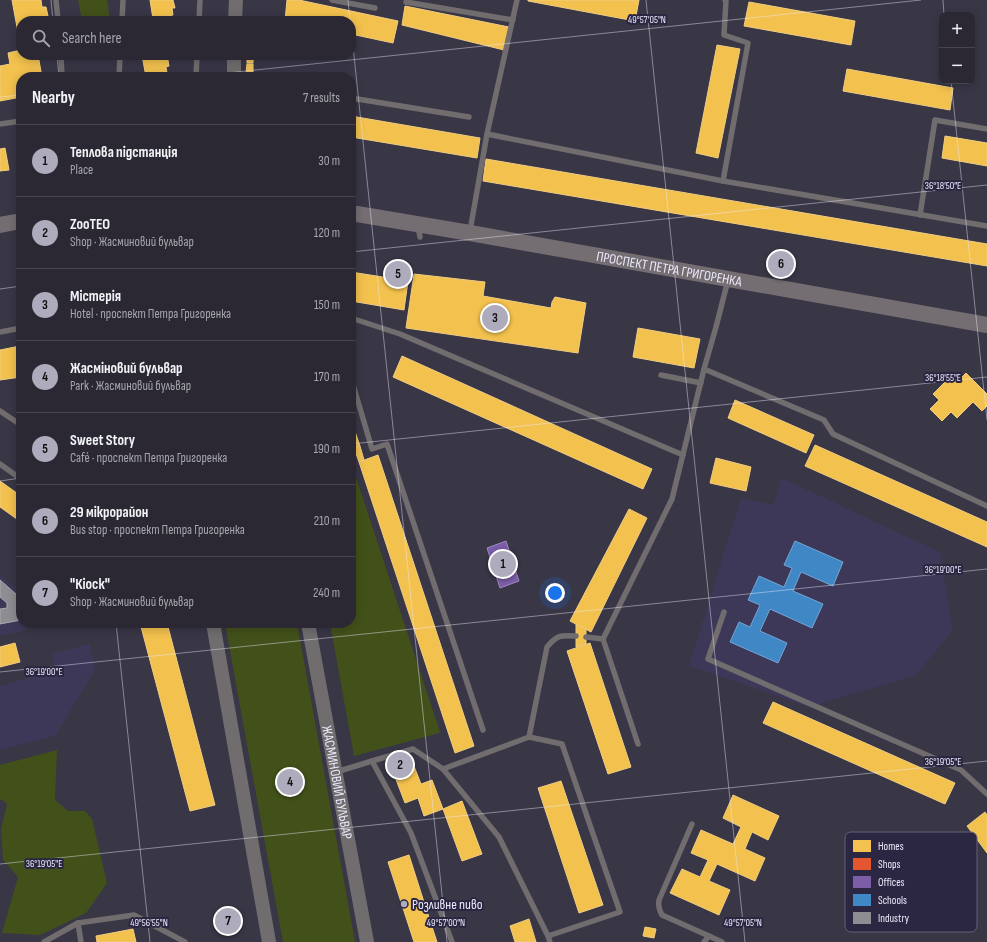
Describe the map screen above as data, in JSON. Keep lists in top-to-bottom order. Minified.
{"streets":{"main road":["ПРОСПЕКТ ПЕТРА ГРИГОРЕНКА"],"street":["ЖАСМИНОВИЙ БУЛЬВАР"]},"places":["Розливне пиво"],"legend":["Homes","Shops","Offices","Schools","Industry"],"page":{"map_buttons":["+","−"],"search":"Search here","heading":["Nearby","7 results"],"list":[{"mark":"1","name":"Теплова підстанція","note":"Place","value":"30 m"},{"mark":"2","name":"ZooTEO","note":"Shop · Жасминовий бульвар","value":"120 m"},{"mark":"3","name":"Містерія","note":"Hotel · проспект Петра Григоренка","value":"150 m"},{"mark":"4","name":"Жасміновий бульвар","note":"Park · Жасминовий бульвар","value":"170 m"},{"mark":"5","name":"Sweet Story","note":"Café · проспект Петра Григоренка","value":"190 m"},{"mark":"6","name":"29 мікрорайон","note":"Bus stop · проспект Петра Григоренка","value":"210 m"},{"mark":"7","name":"\"Кіоск\"","note":"Shop · Жасминовий бульвар","value":"240 m"}],"pins":["6","5","3","1","2","4","7"]},"coordinates":["49°57'05\"N","36°18'50\"E","36°18'55\"E","36°19'00\"E","36°19'05\"E","49°56'55\"N","49°57'00\"N"]}
